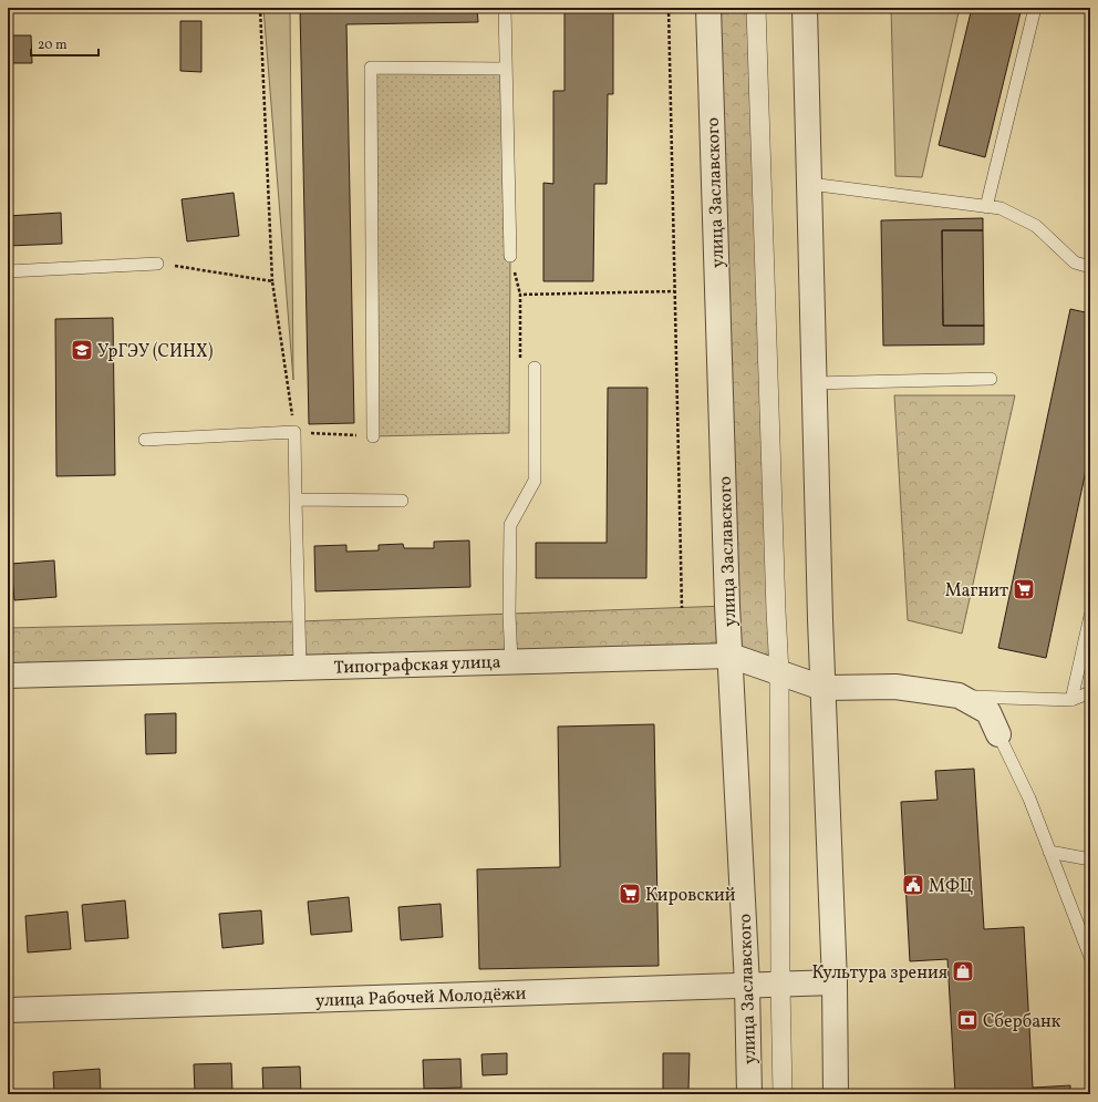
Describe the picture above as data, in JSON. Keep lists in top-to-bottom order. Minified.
{"streets":{"street":["улица Заславского","Типографская улица","улица Рабочей Молодёжи"]},"crossings":[["улица Заславского","Типографская улица"],["улица Заславского","улица Рабочей Молодёжи"]],"places":{"school or university":["УрГЭУ (СИНХ)"],"supermarket":["Магнит","Кировский"],"public building":["МФЦ"],"shop":["Культура зрения"],"bank":["Сбербанк"]},"scale_bar":"20 m"}
